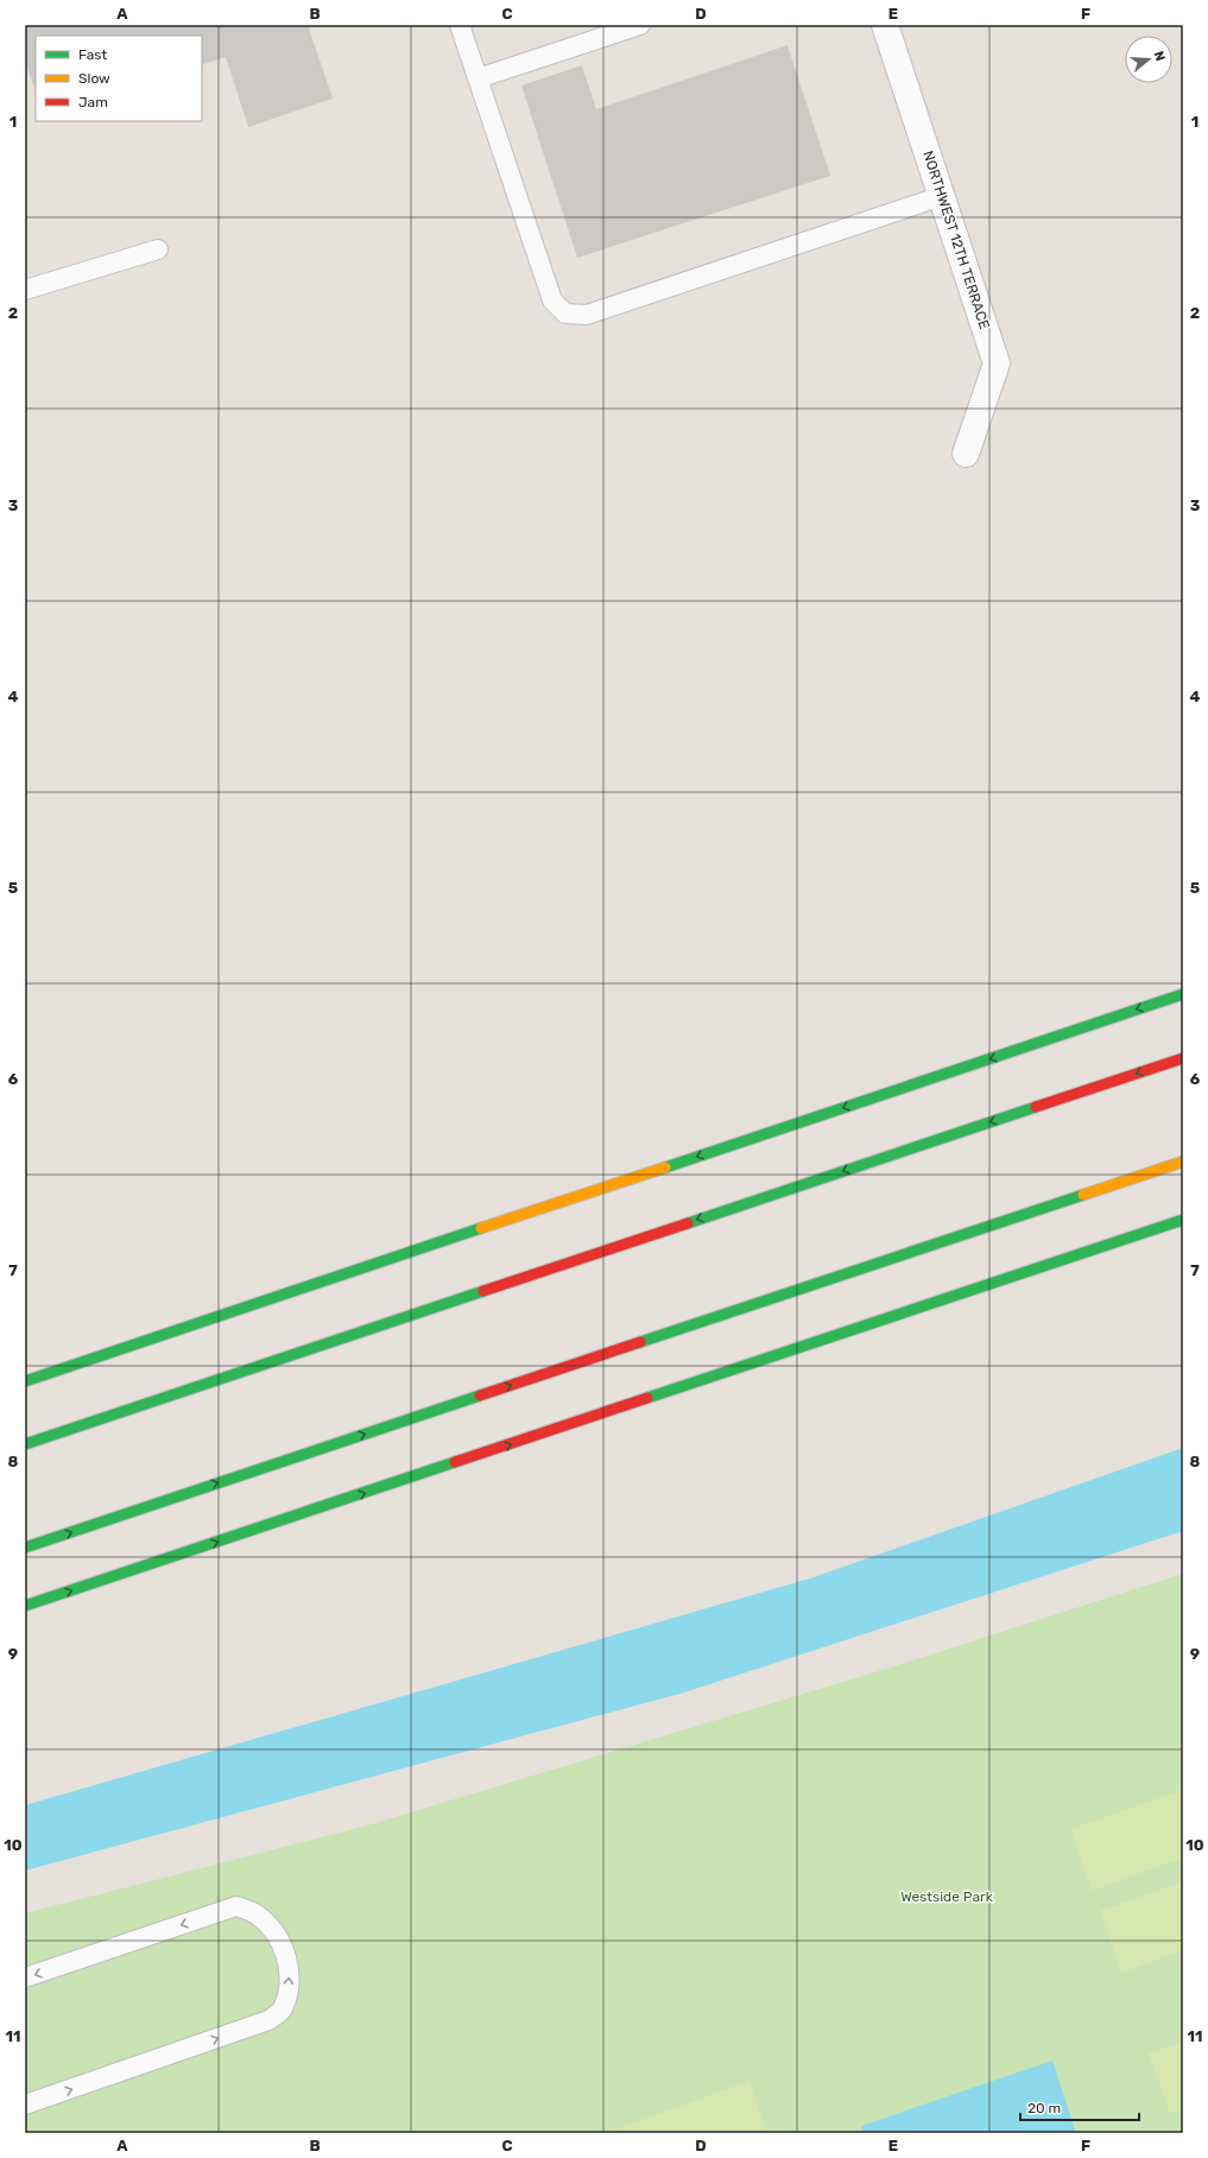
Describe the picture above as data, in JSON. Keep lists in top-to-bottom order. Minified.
{"streets":{"street":["NORTHWEST 12TH TERRACE"]},"parks":["Westside Park"],"legend":["Fast","Slow","Jam"],"scale_bar":"20 m","north":"right","grid":{"columns":["A","B","C","D","E","F"],"rows":["1","2","3","4","5","6","7","8","9","10","11"]}}
